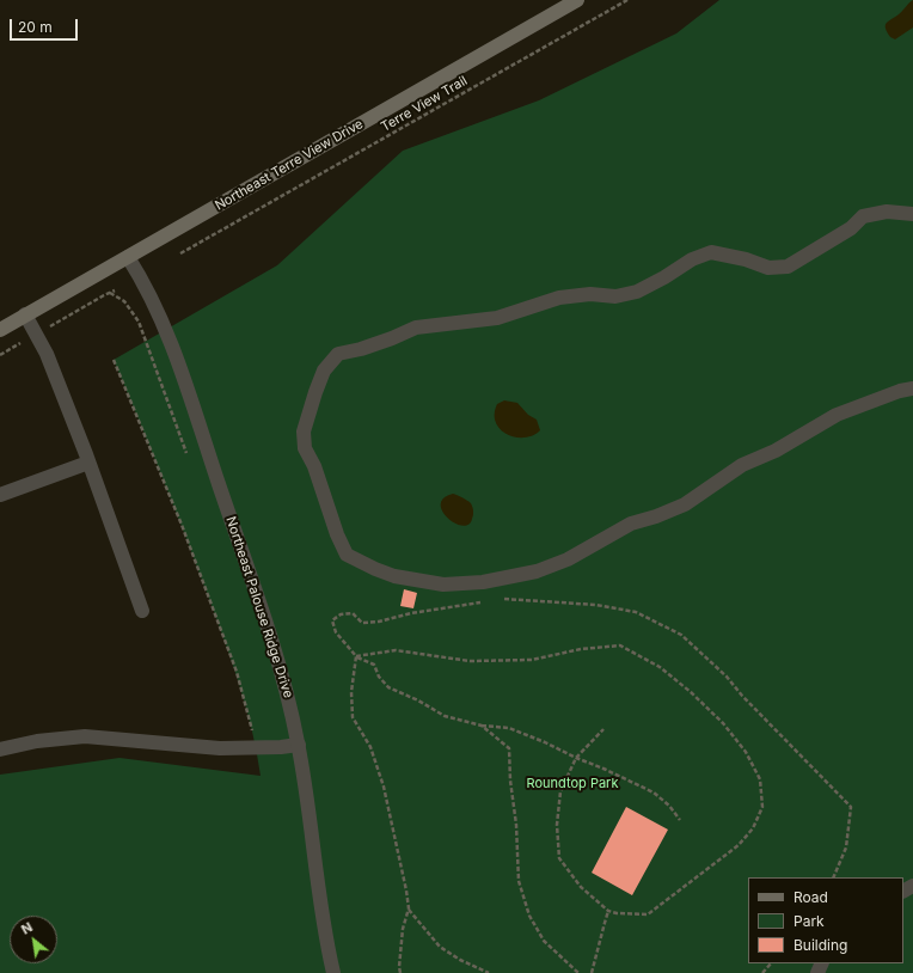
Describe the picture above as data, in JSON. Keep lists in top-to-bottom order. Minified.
{"streets":{"main road":["Northeast Terre View Drive"],"street":["Northeast Palouse Ridge Drive"],"path":["Terre View Trail"]},"crossings":[["Northeast Terre View Drive","Northeast Palouse Ridge Drive"]],"parks":["Roundtop Park"],"legend":["Road","Park","Building"],"scale_bar":"20 m","north":"top left"}
